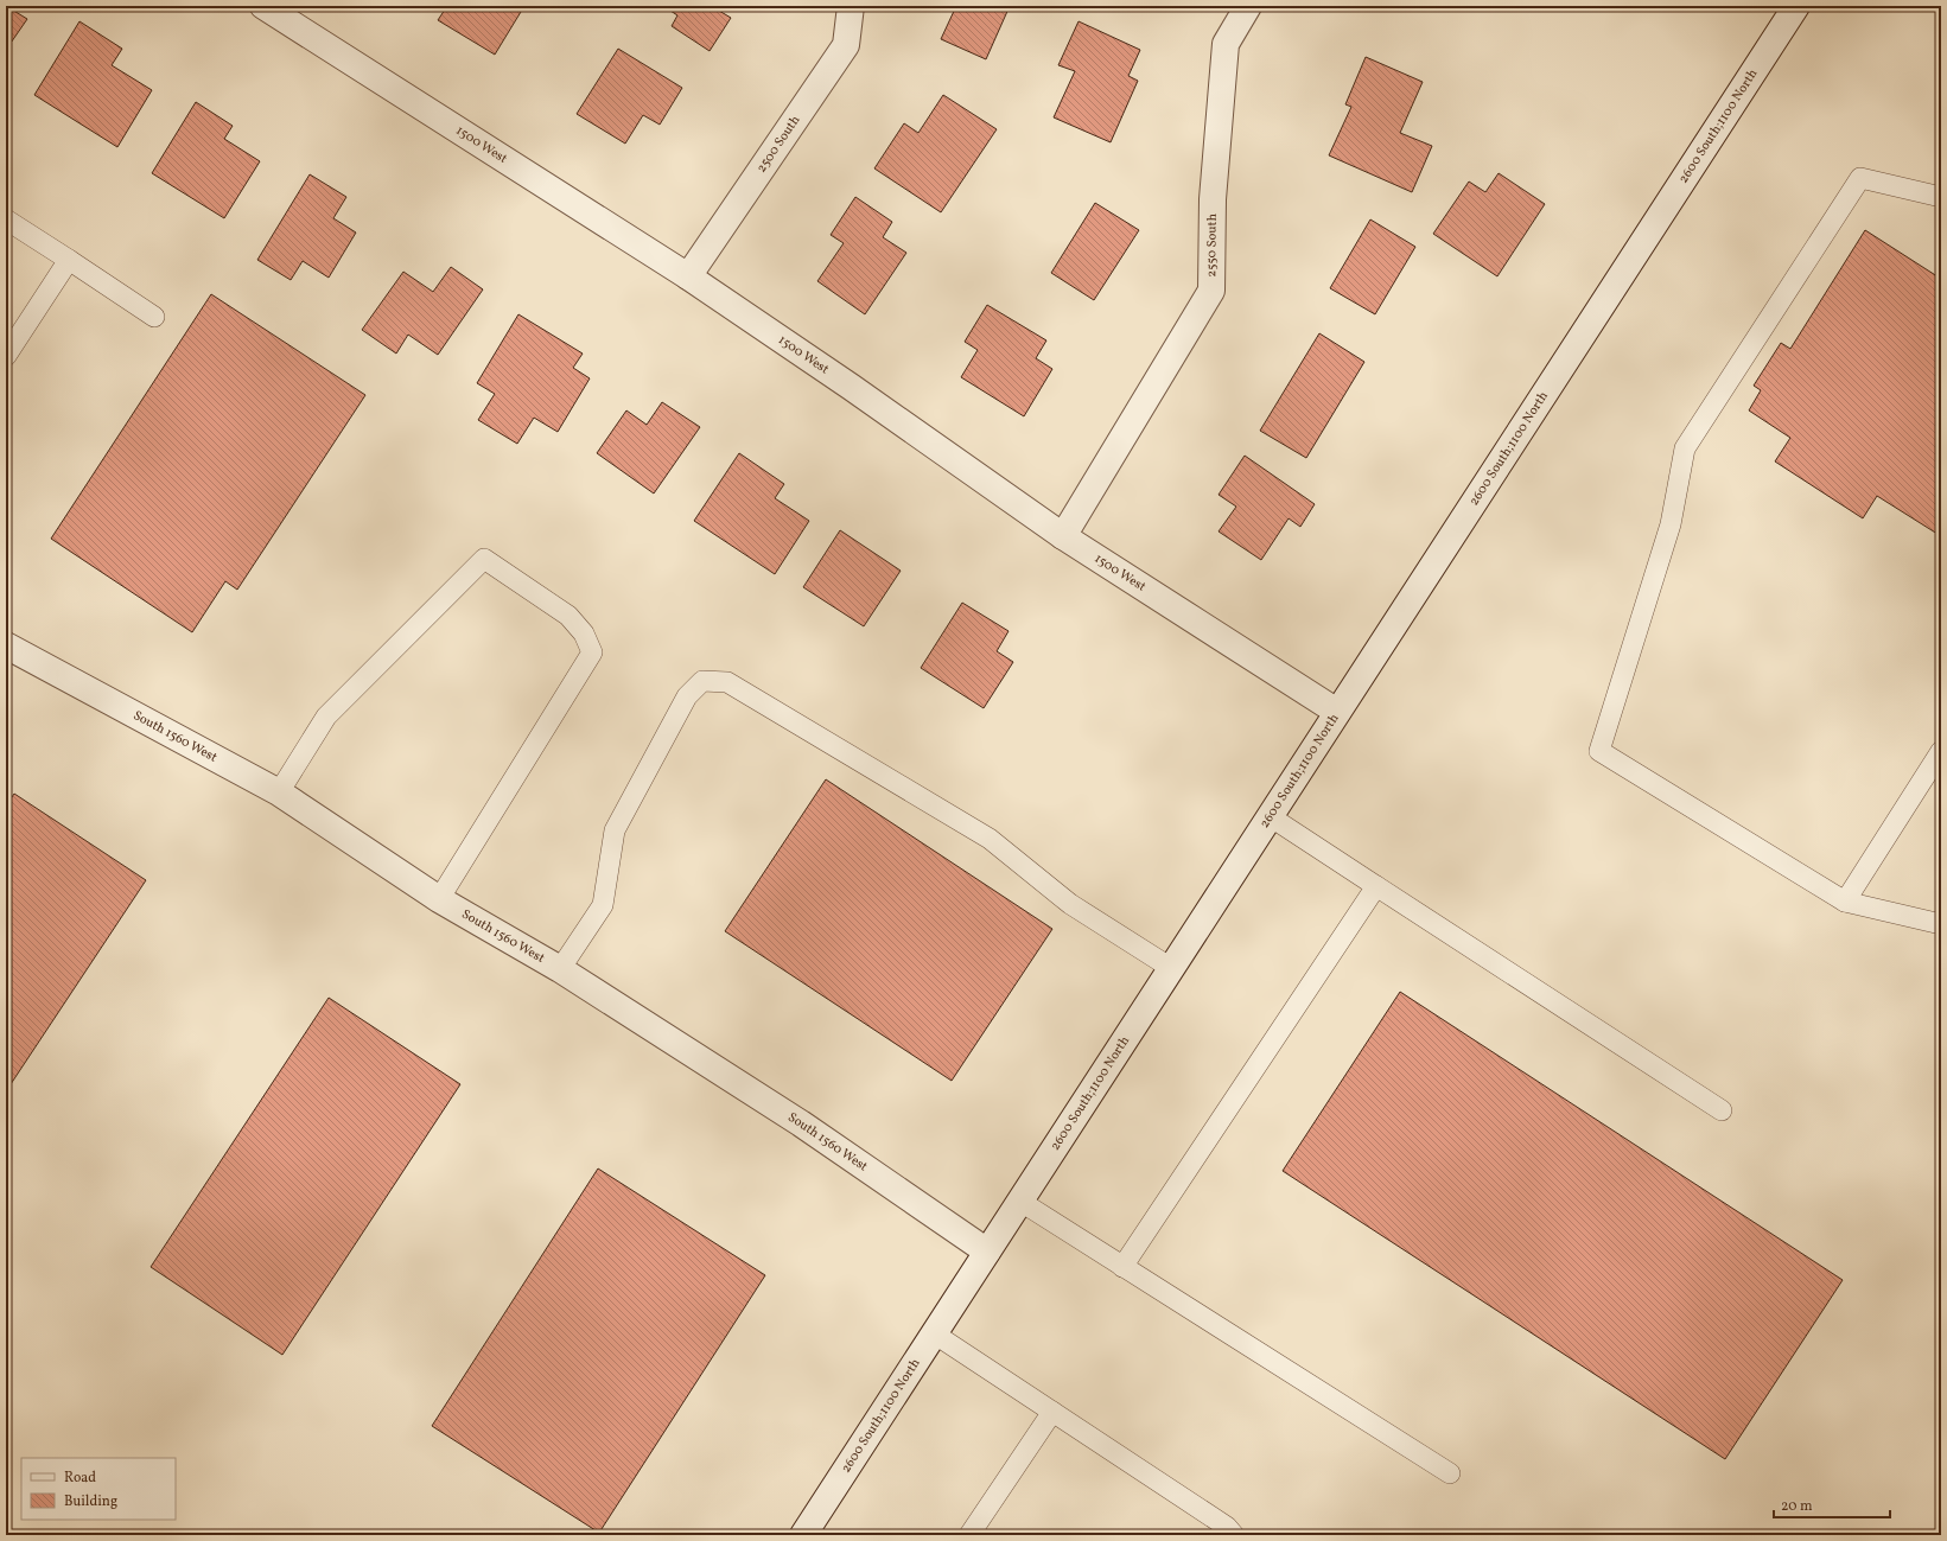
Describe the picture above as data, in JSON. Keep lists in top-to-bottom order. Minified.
{"streets":{"street":["2600 South;1100 North","2500 South","1500 West","2550 South","South 1560 West"]},"crossings":[["2600 South;1100 North","1500 West"],["2600 South;1100 North","South 1560 West"],["2500 South","1500 West"],["1500 West","2550 South"]],"legend":["Road","Building"],"scale_bar":"20 m"}
